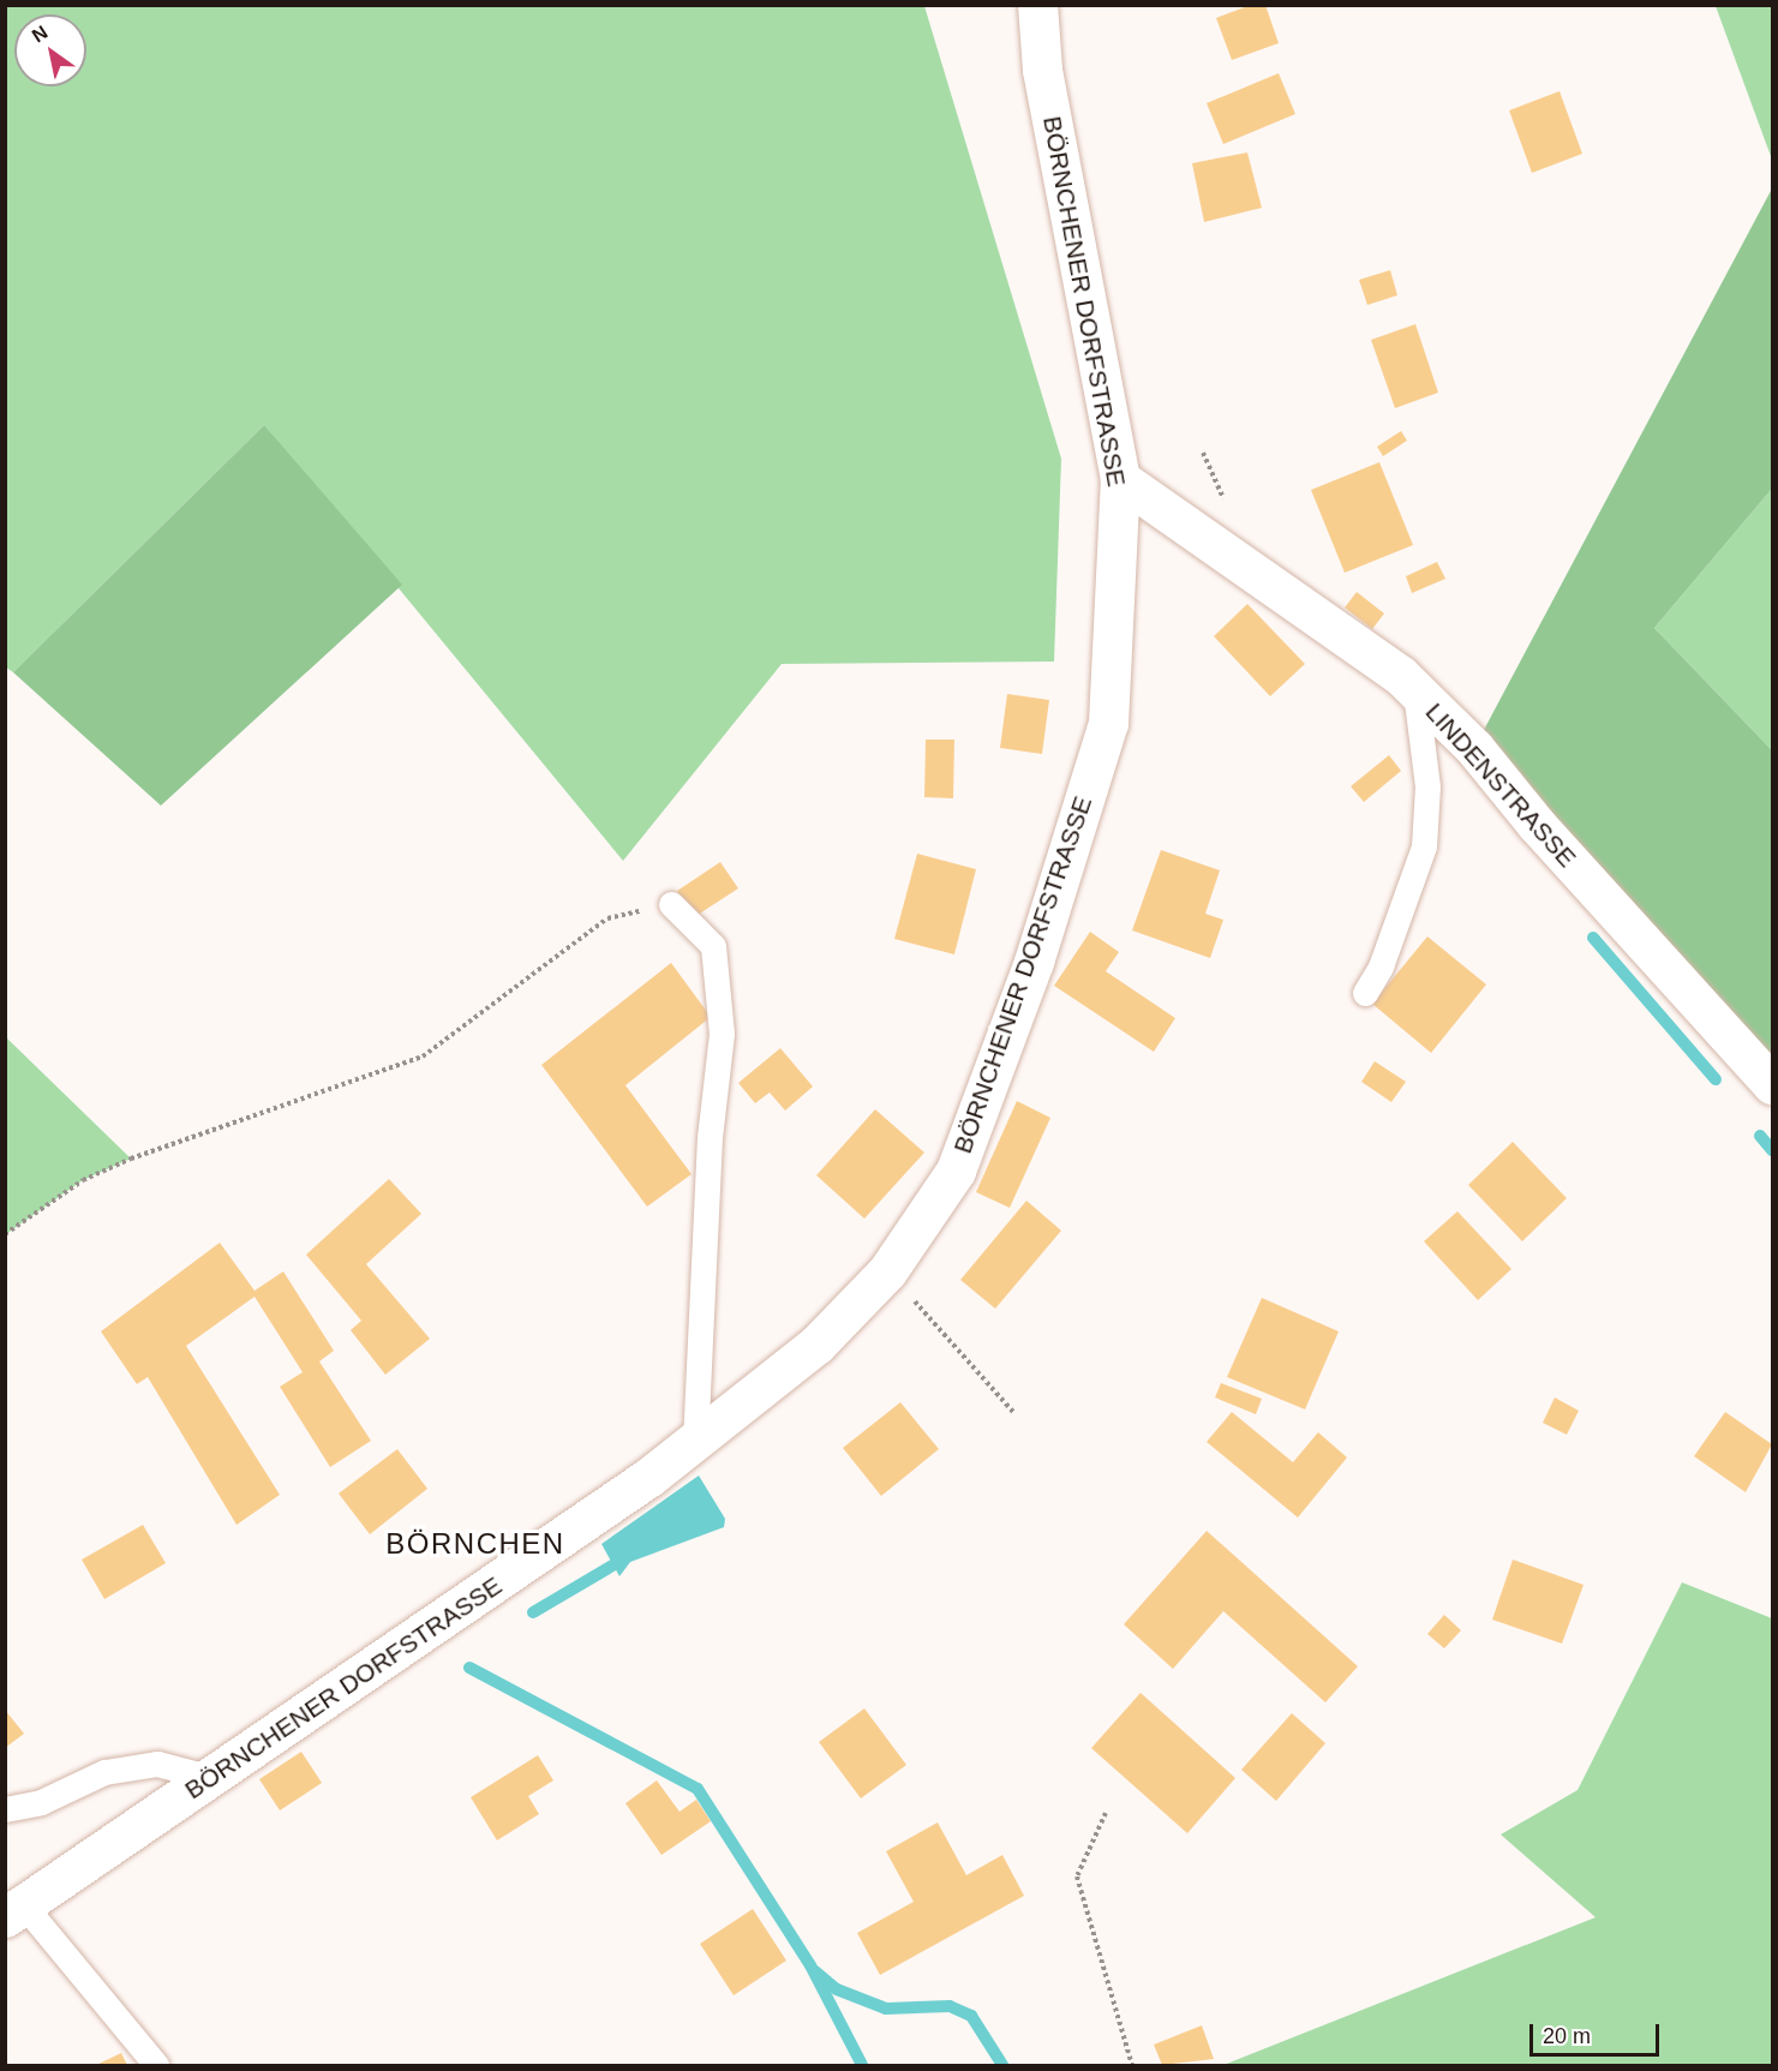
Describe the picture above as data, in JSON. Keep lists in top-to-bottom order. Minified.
{"streets":{"street":["BÖRNCHENER DORFSTRASSE","LINDENSTRASSE"]},"crossings":[["BÖRNCHENER DORFSTRASSE","LINDENSTRASSE"]],"districts":["BÖRNCHEN"],"scale_bar":"20 m","north":"top left"}
